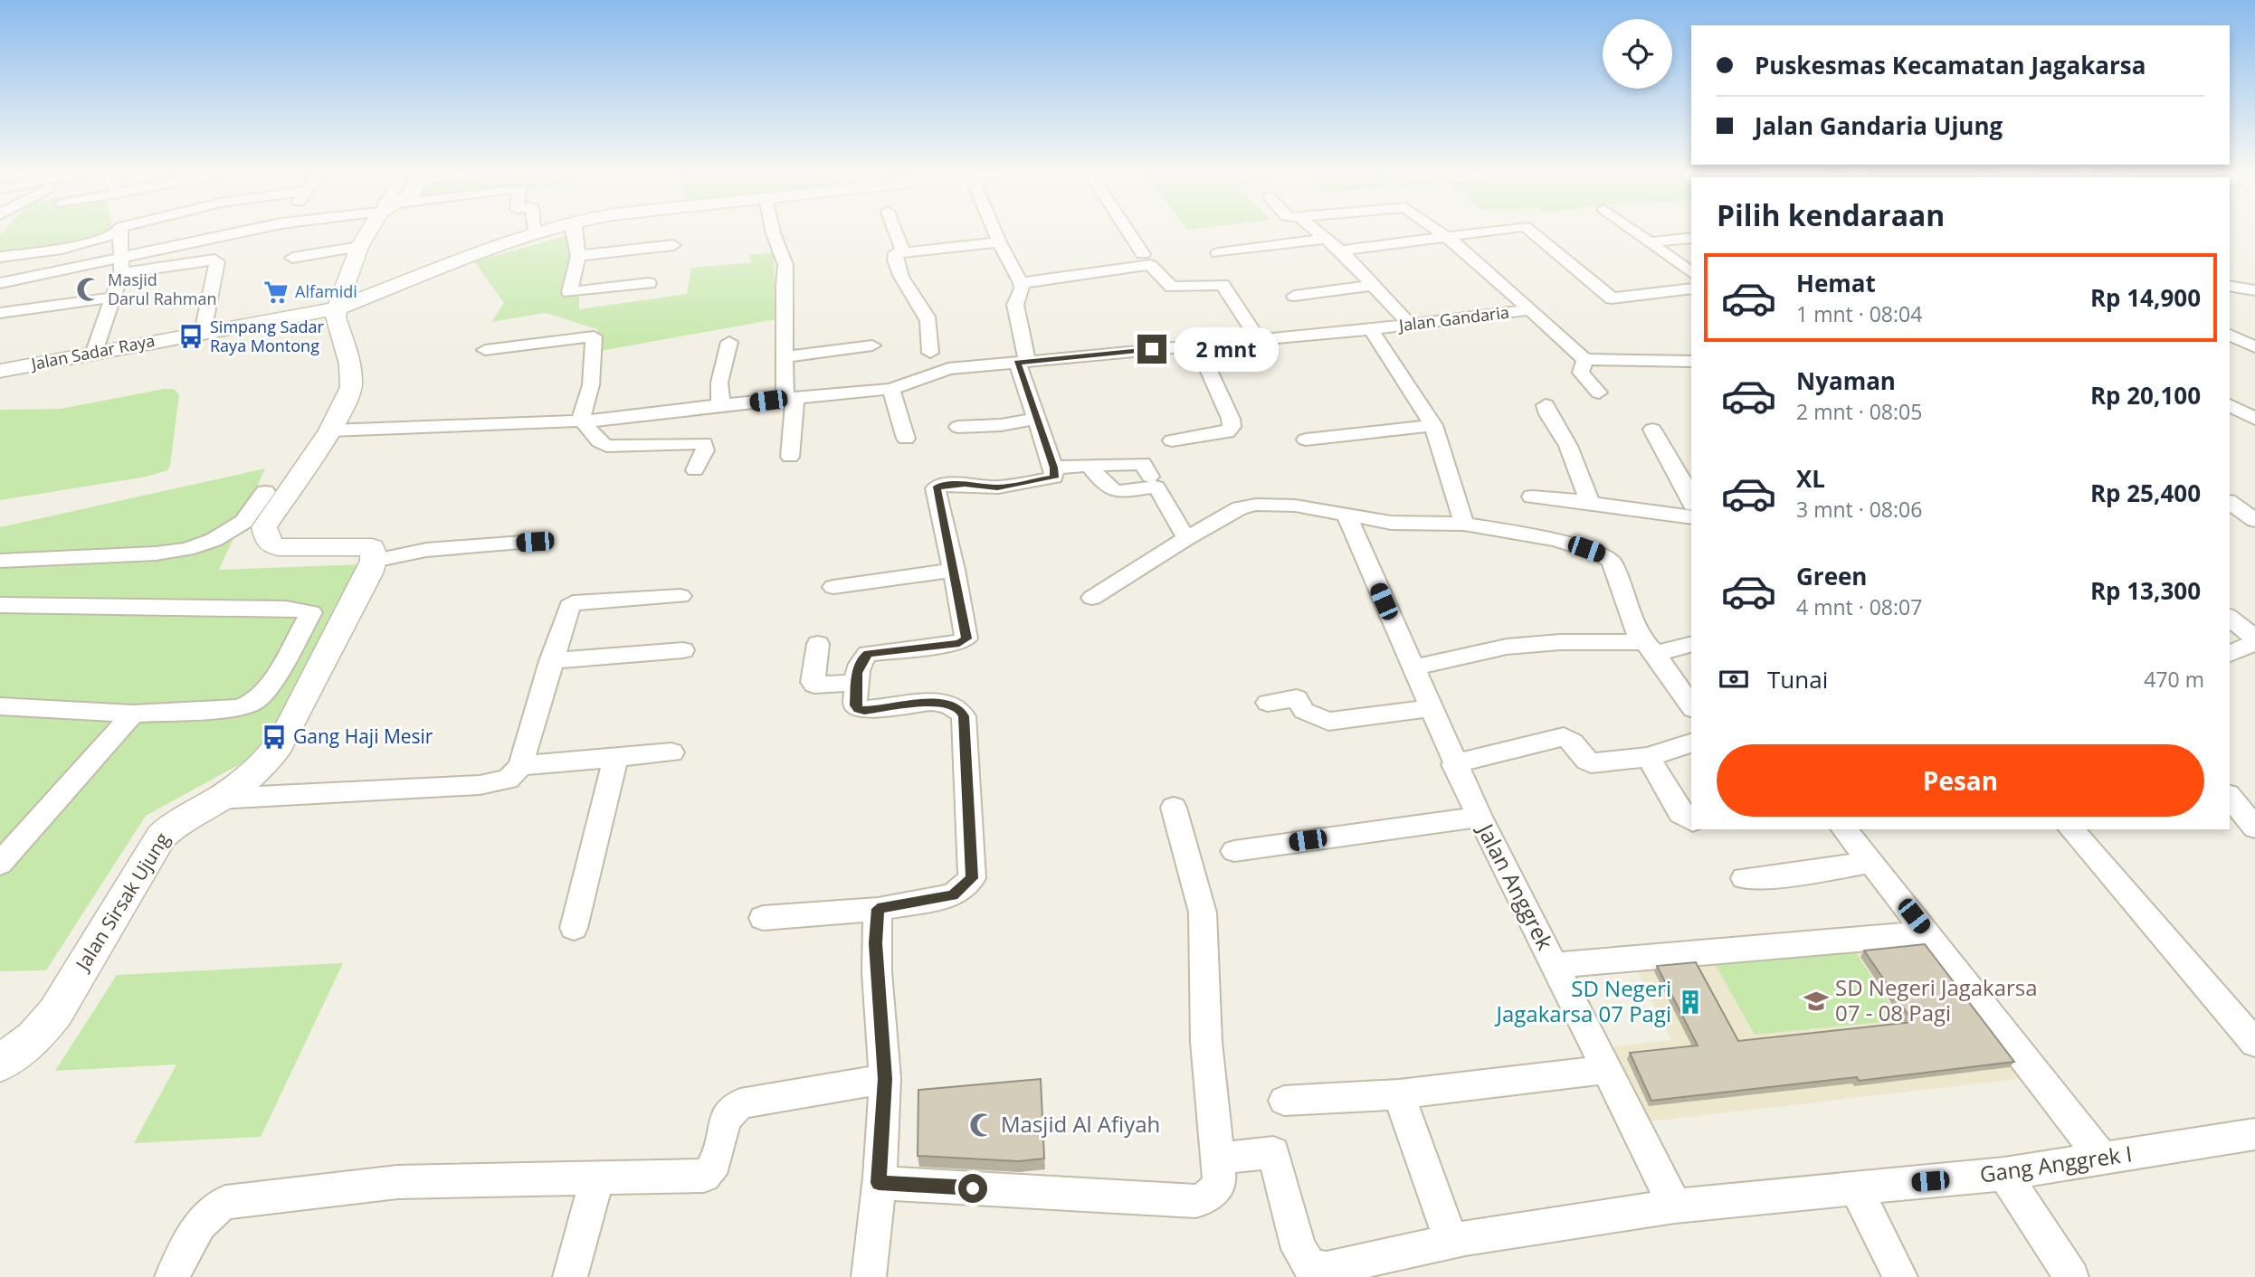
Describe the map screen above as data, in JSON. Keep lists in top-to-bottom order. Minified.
{"streets":{"street":["Jalan Gandaria","Jalan Sadar Raya","Jalan Anggrek","Jalan Sirsak Ujung","Gang Anggrek I"]},"places":{"mosque":["Masjid Darul Rahman","Masjid Al Afiyah"],"supermarket":["Alfamidi"],"bus stop":["Simpang Sadar Raya Montong","Gang Haji Mesir"],"school or university":["SD Negeri Jagakarsa 07 - 08 Pagi"],"building":["SD Negeri Jagakarsa 07 Pagi"]},"page":{"banner":["Puskesmas Kecamatan Jagakarsa","Jalan Gandaria Ujung"],"heading":"Pilih kendaraan","list":[{"name":"Hemat","note":"1 mnt · 08:04","value":"Rp 14,900"},{"name":"Nyaman","note":"2 mnt · 08:05","value":"Rp 20,100"},{"name":"XL","note":"3 mnt · 08:06","value":"Rp 25,400"},{"name":"Green","note":"4 mnt · 08:07","value":"Rp 13,300"}],"bubble":"2 mnt","pay":["Tunai","470 m"],"buttons":"Pesan"}}
